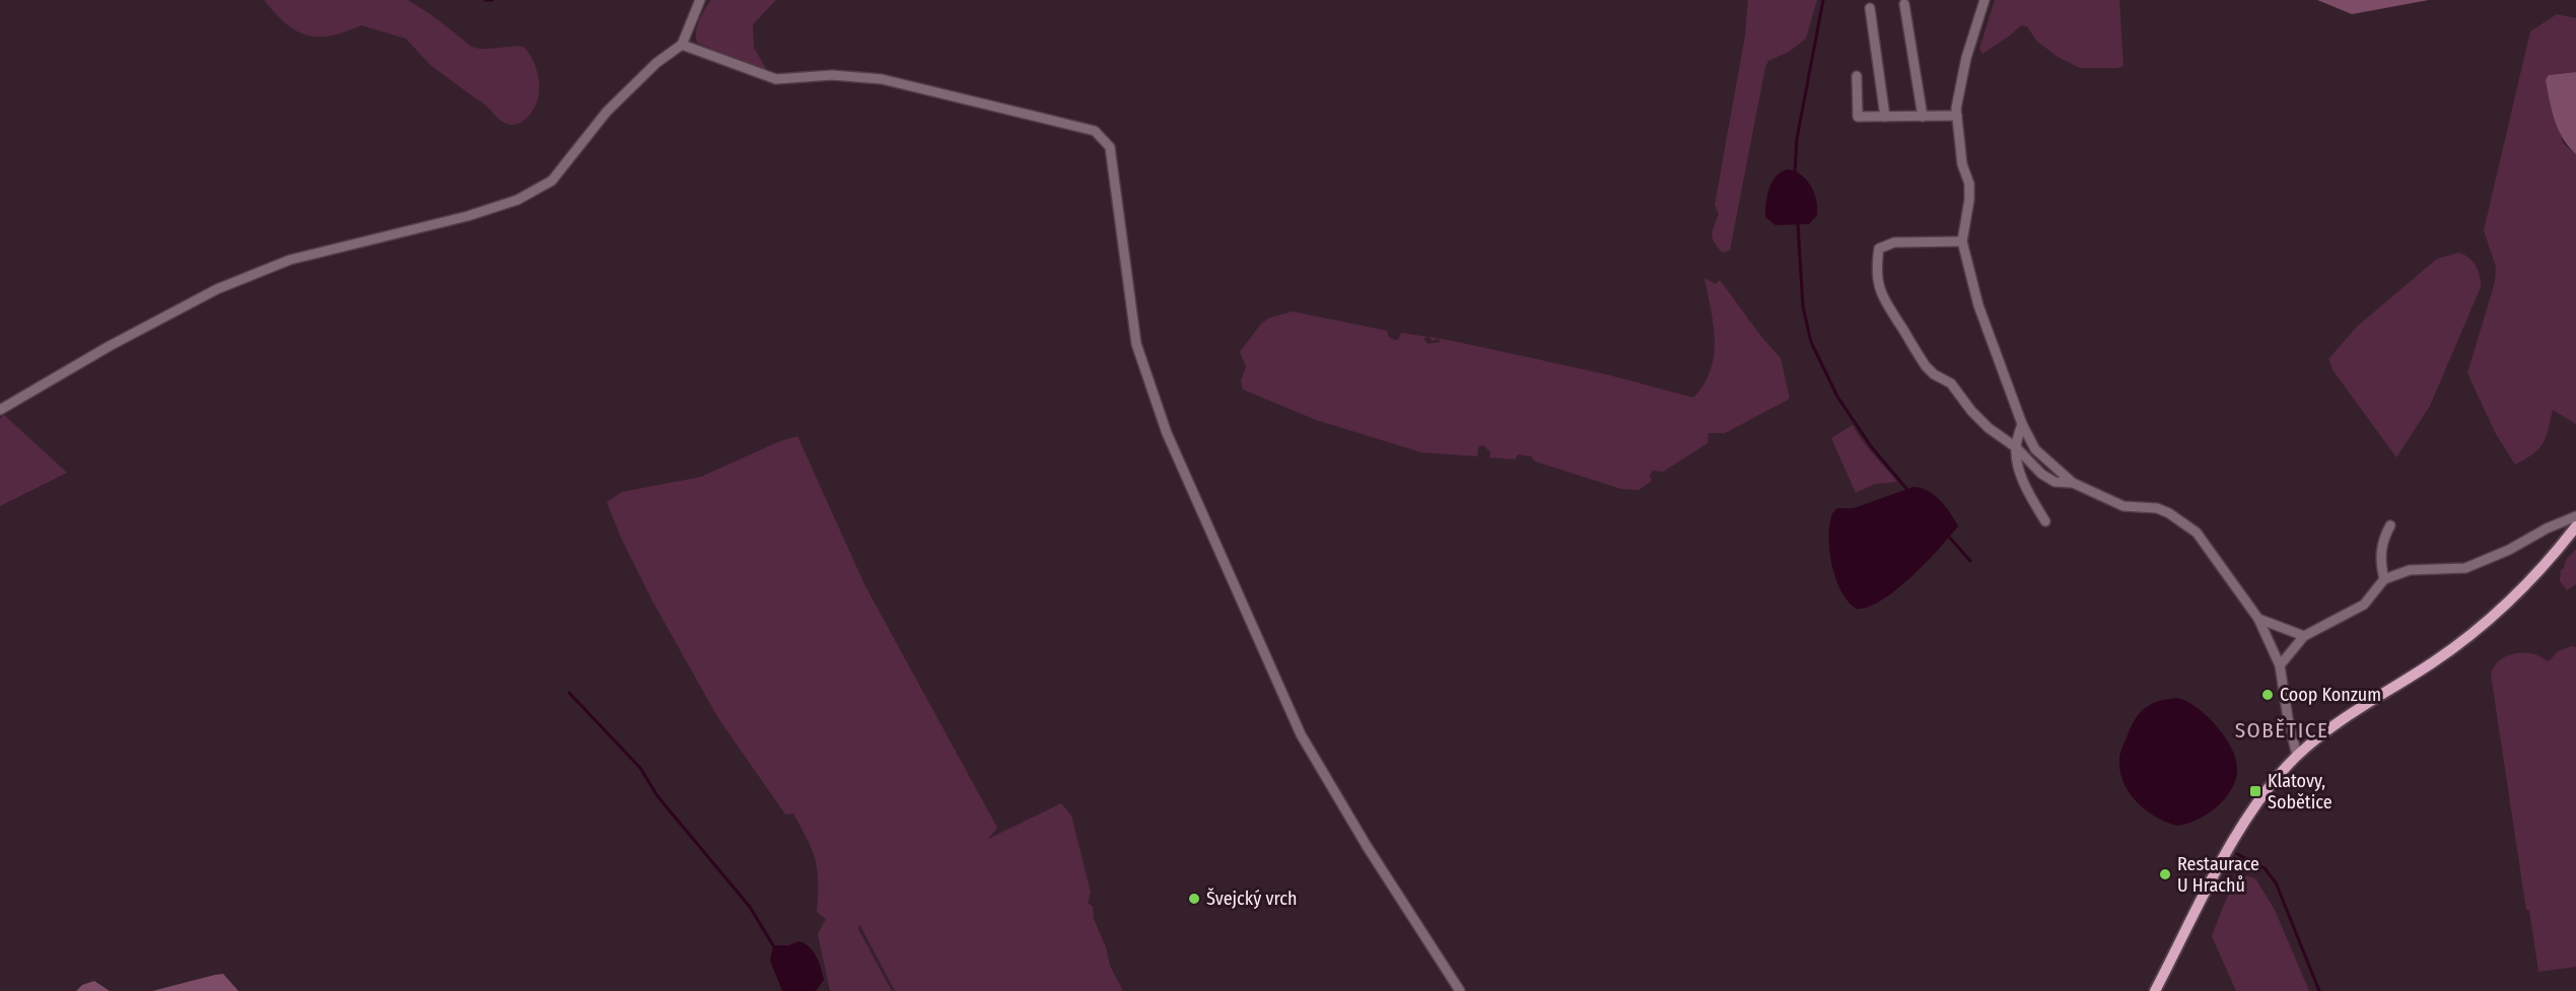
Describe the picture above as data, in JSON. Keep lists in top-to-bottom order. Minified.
{"districts":["SOBĚTICE"],"places":{"other":["Coop Konzum","Restaurace U Hrachů","Švejcký vrch"],"transit":["Klatovy, Sobětice"]}}
